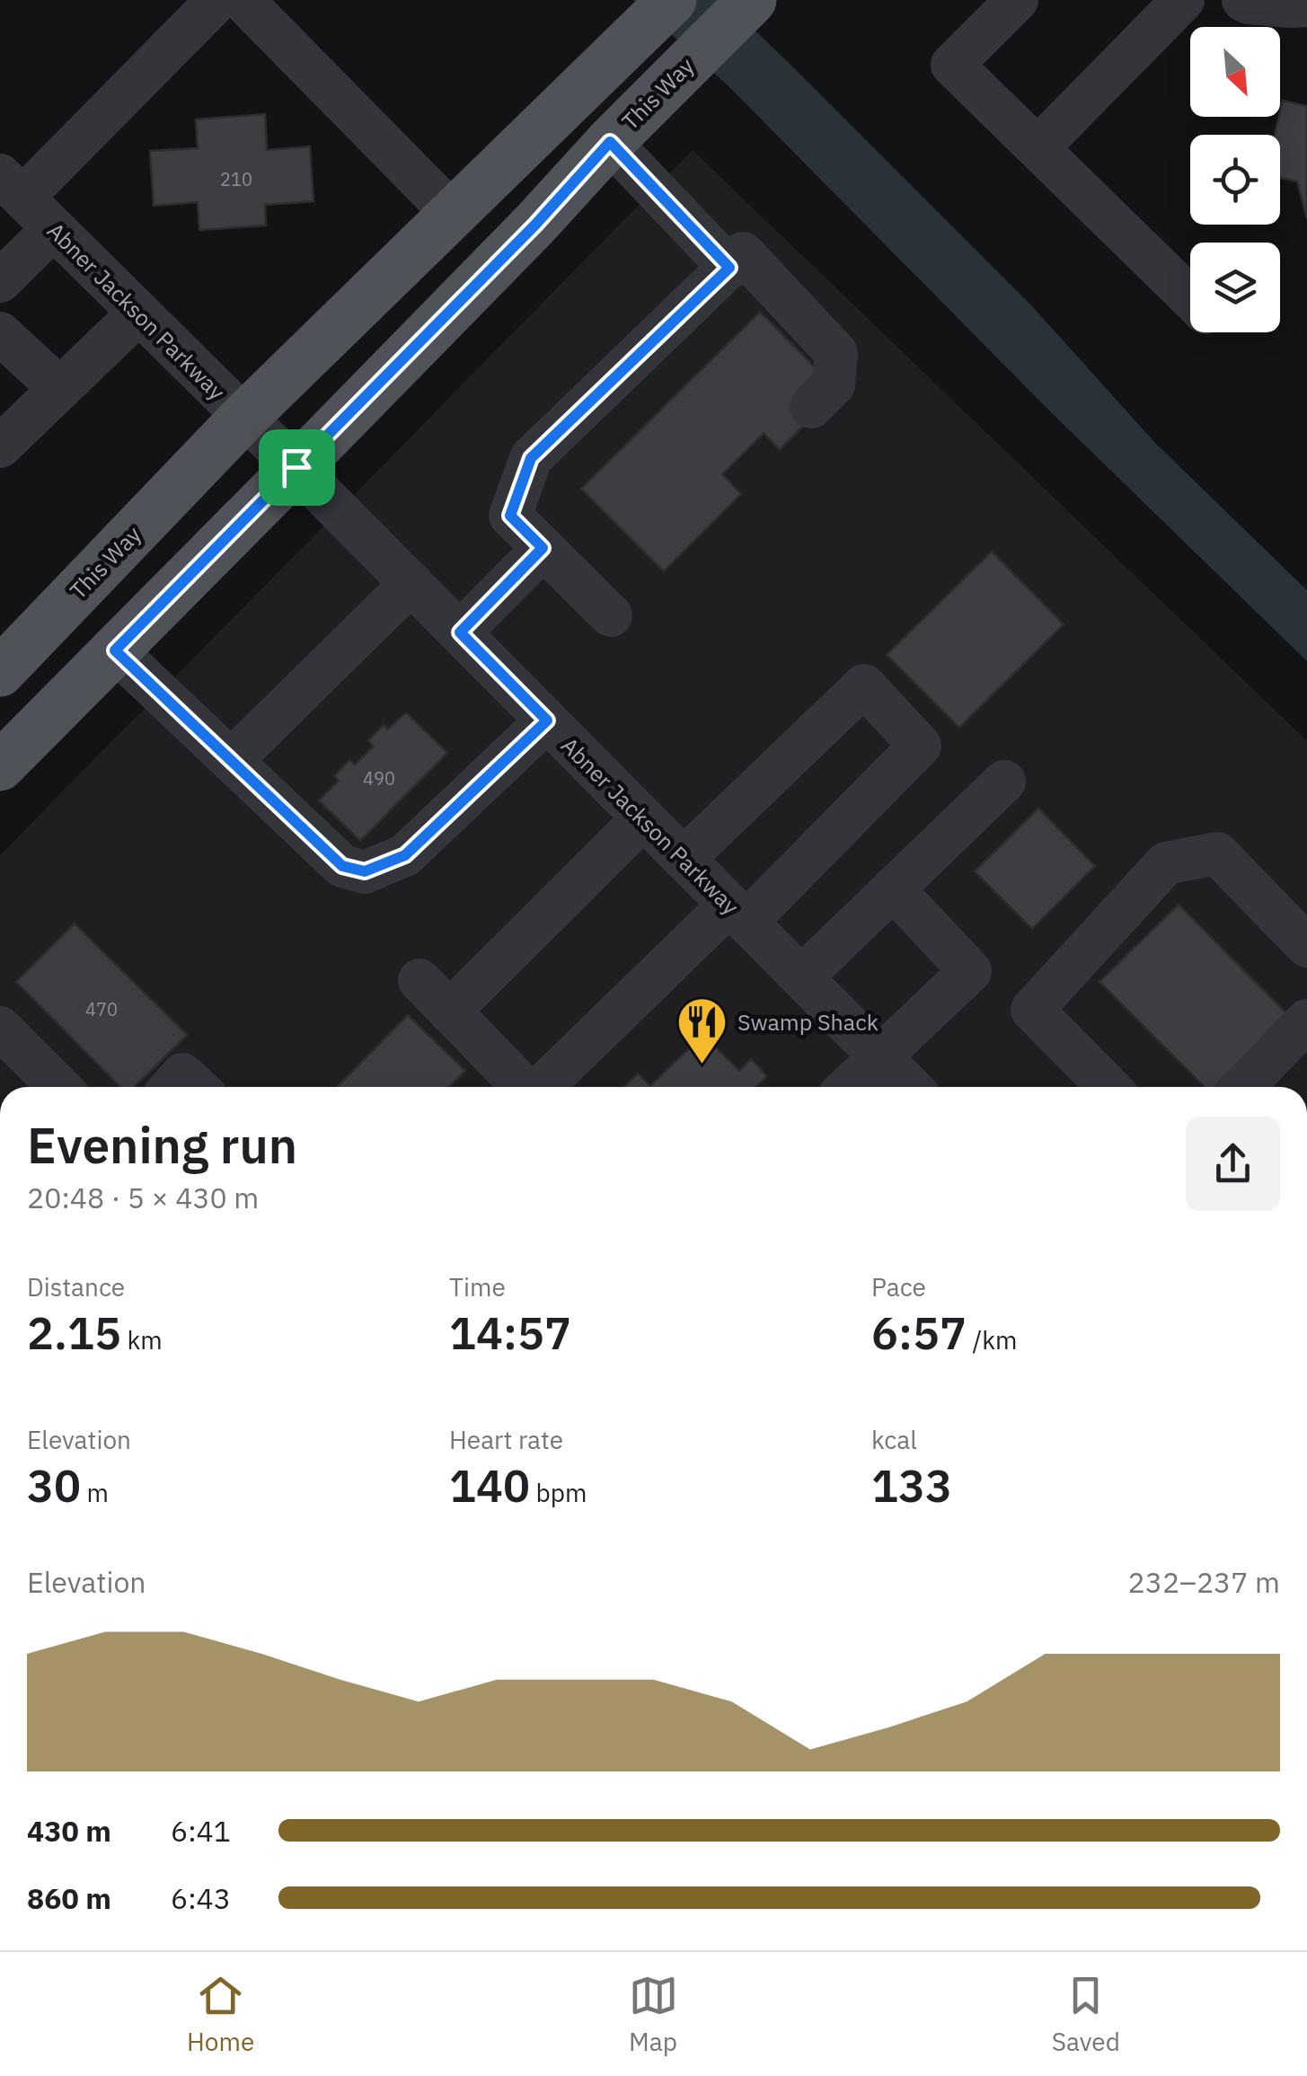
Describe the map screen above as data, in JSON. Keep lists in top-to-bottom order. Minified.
{"streets":{"main road":["This Way"],"street":["Abner Jackson Parkway"]},"crossings":[["This Way","Abner Jackson Parkway"]],"places":{"restaurant":["Swamp Shack"]},"house_numbers":["210","490","470"],"north":"bottom right","page":{"heading":["Evening run","20:48 · 5 × 430 m"],"stats":[["Distance","2.15 km"],["Time","14:57"],["Pace","6:57 /km"],["Elevation","30 m"],["Heart rate","140 bpm"],["kcal","133"]],"chart":["Elevation","232–237 m"],"list":[{"name":"430 m","note":"6:41"},{"name":"860 m","note":"6:43"}],"tabs":["Home","Map","Saved"]}}
